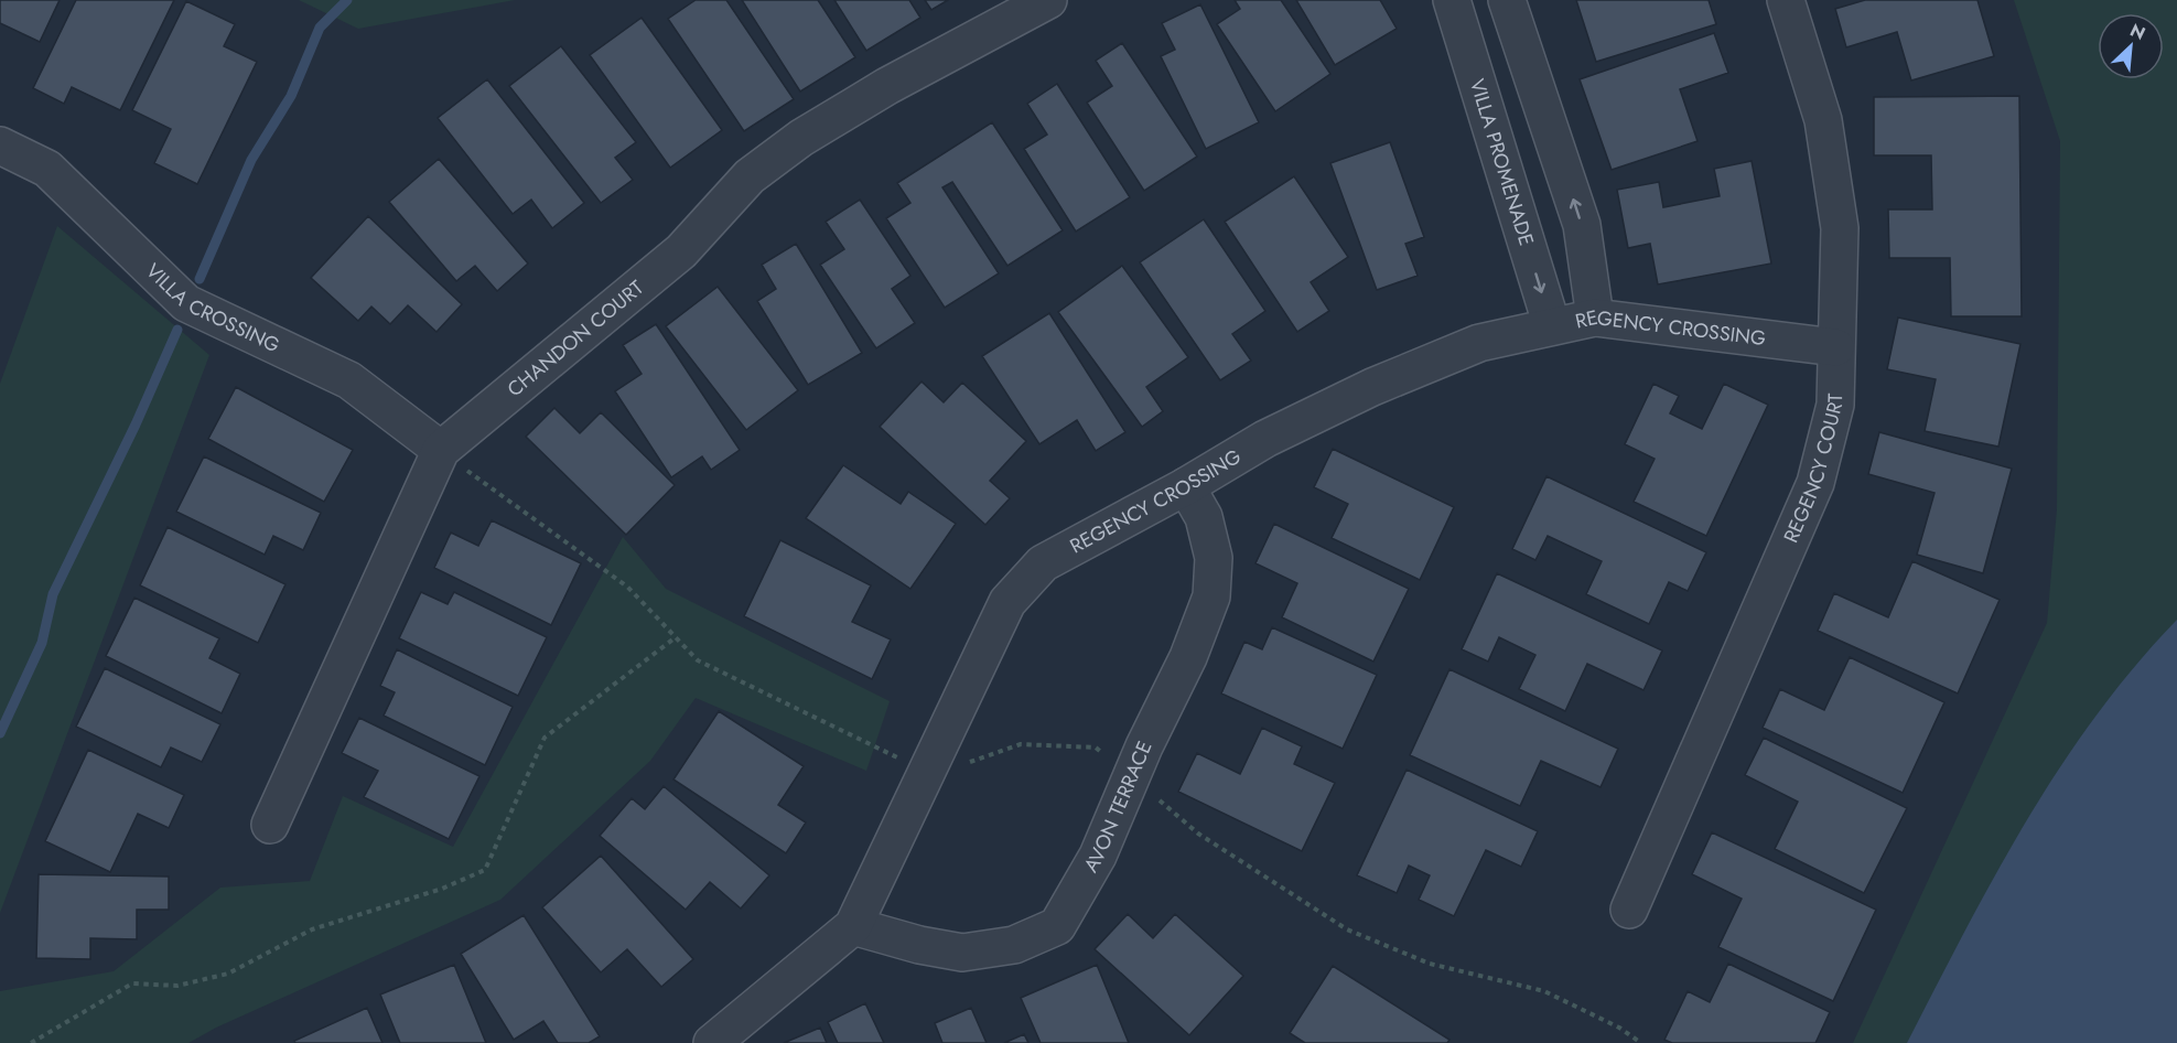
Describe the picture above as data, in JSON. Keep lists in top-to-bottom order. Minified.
{"streets":{"street":["VILLA PROMENADE","VILLA CROSSING","REGENCY CROSSING","CHANDON COURT","REGENCY COURT","AVON TERRACE"]},"crossings":[["VILLA PROMENADE","REGENCY CROSSING"],["VILLA CROSSING","CHANDON COURT"],["REGENCY CROSSING","REGENCY COURT"],["REGENCY CROSSING","AVON TERRACE"]],"north":"top right"}
